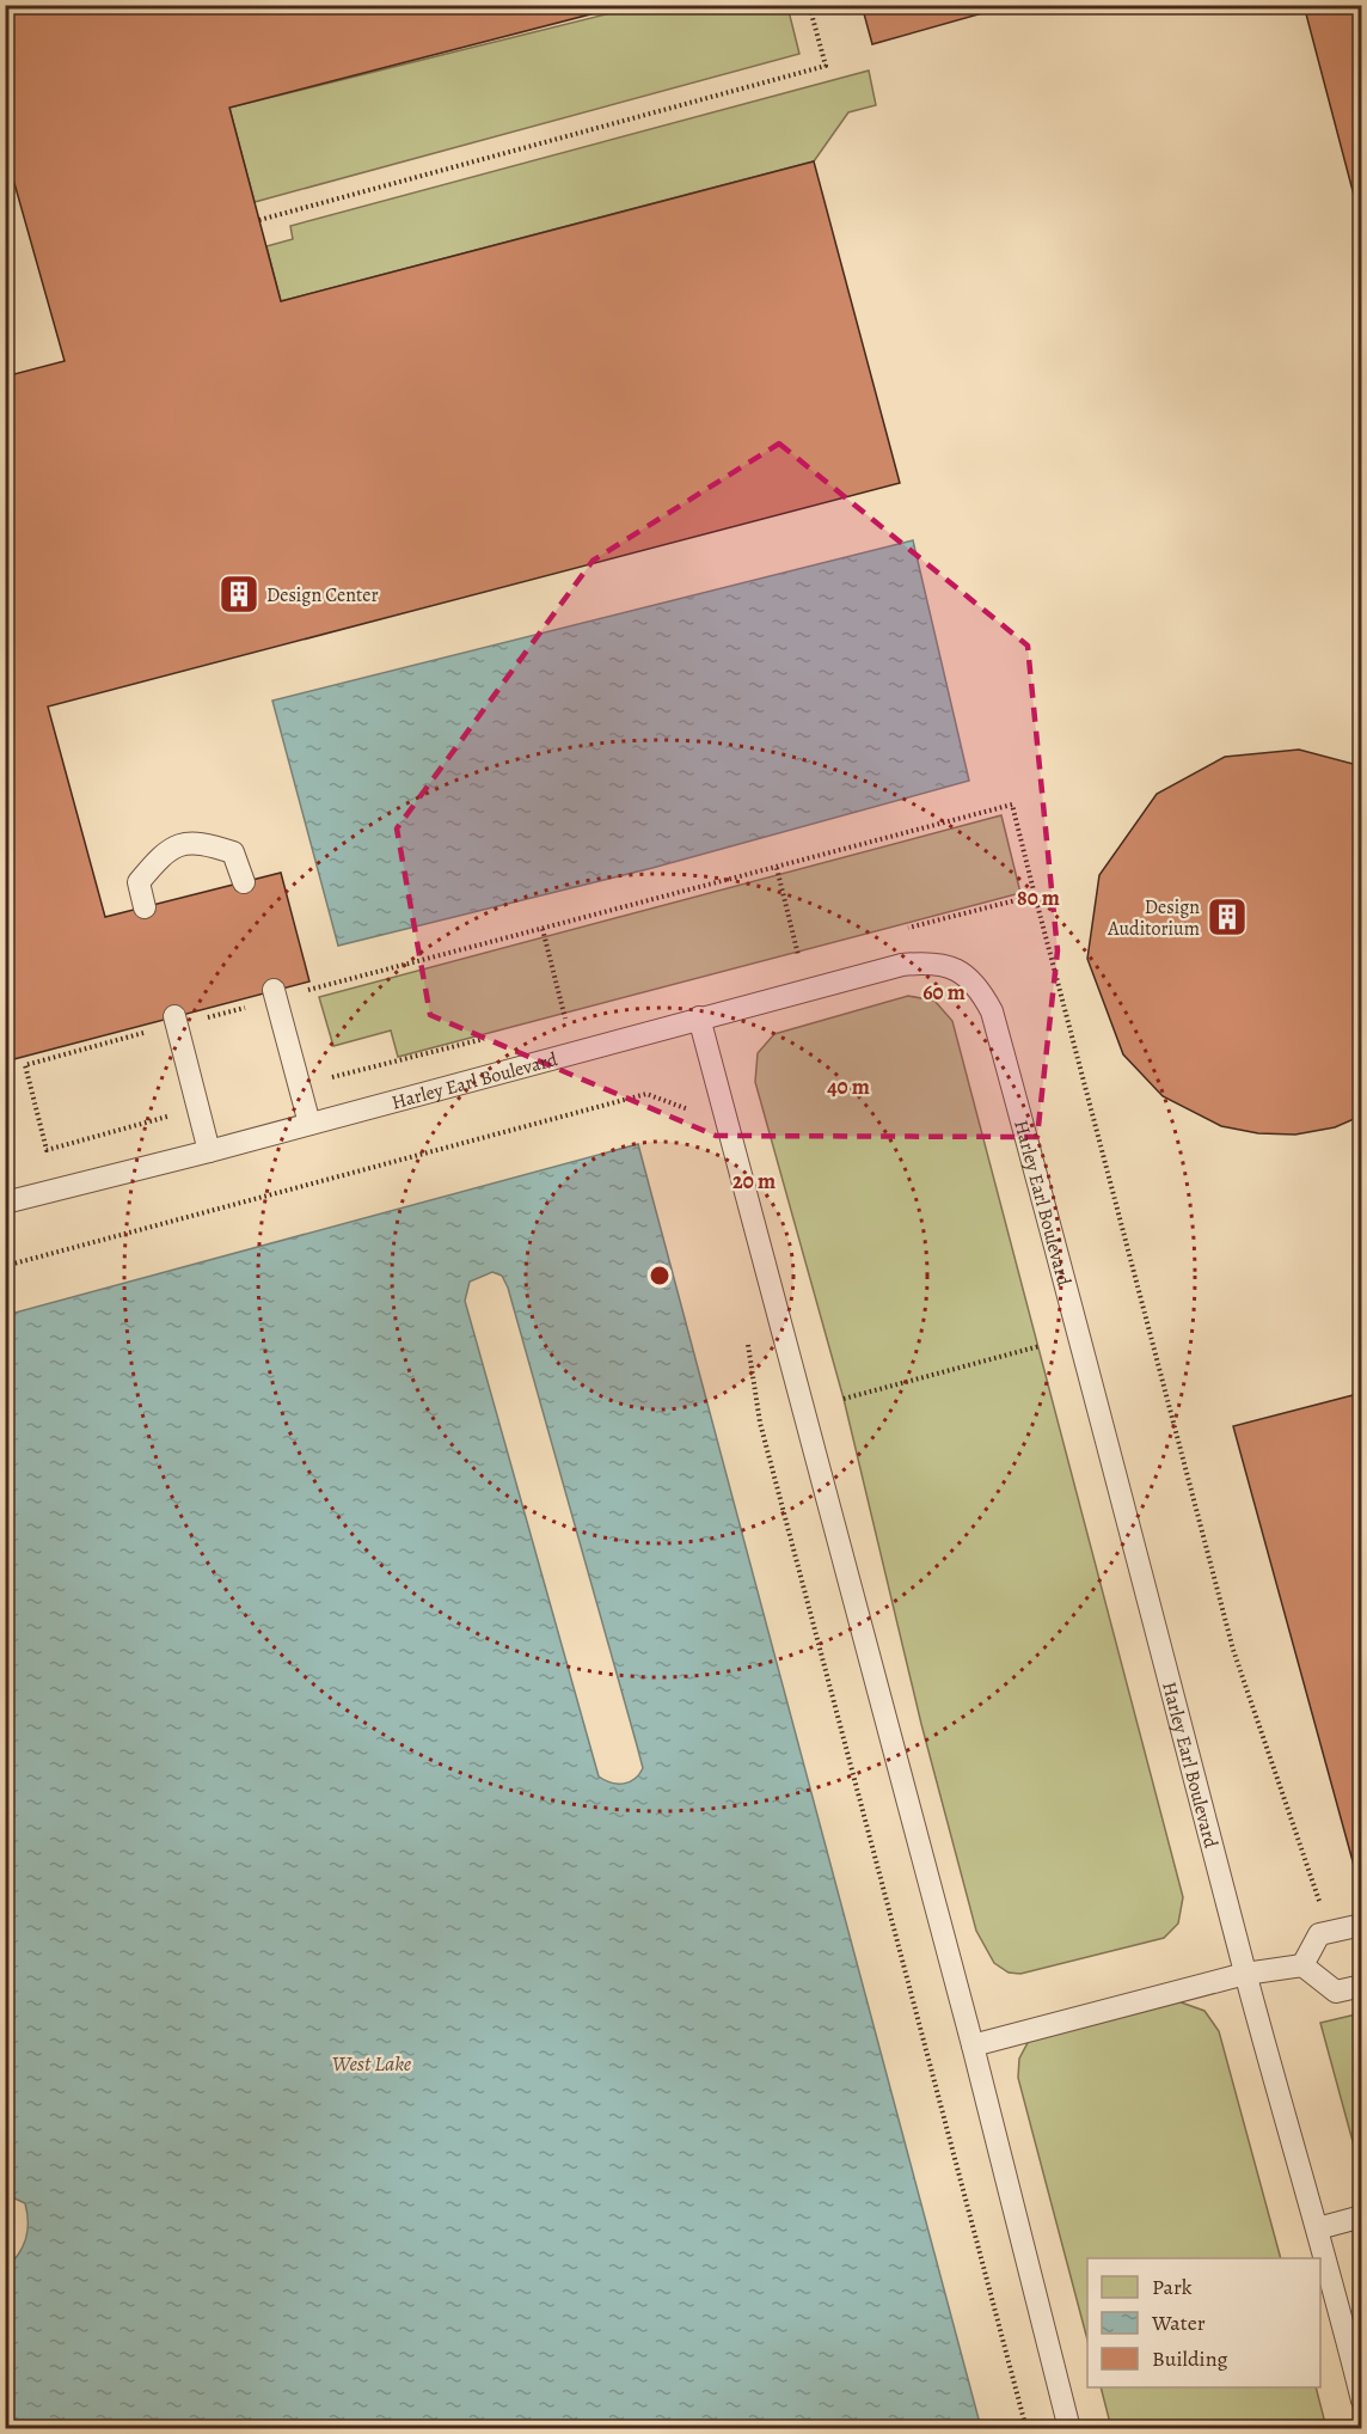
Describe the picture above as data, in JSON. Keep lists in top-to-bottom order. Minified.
{"streets":{"lane":["Harley Earl Boulevard"]},"water":["West Lake"],"places":{"building":["Design Center","Design Auditorium"]},"legend":["Park","Water","Building"],"rings":["80 m","60 m","40 m","20 m"]}
